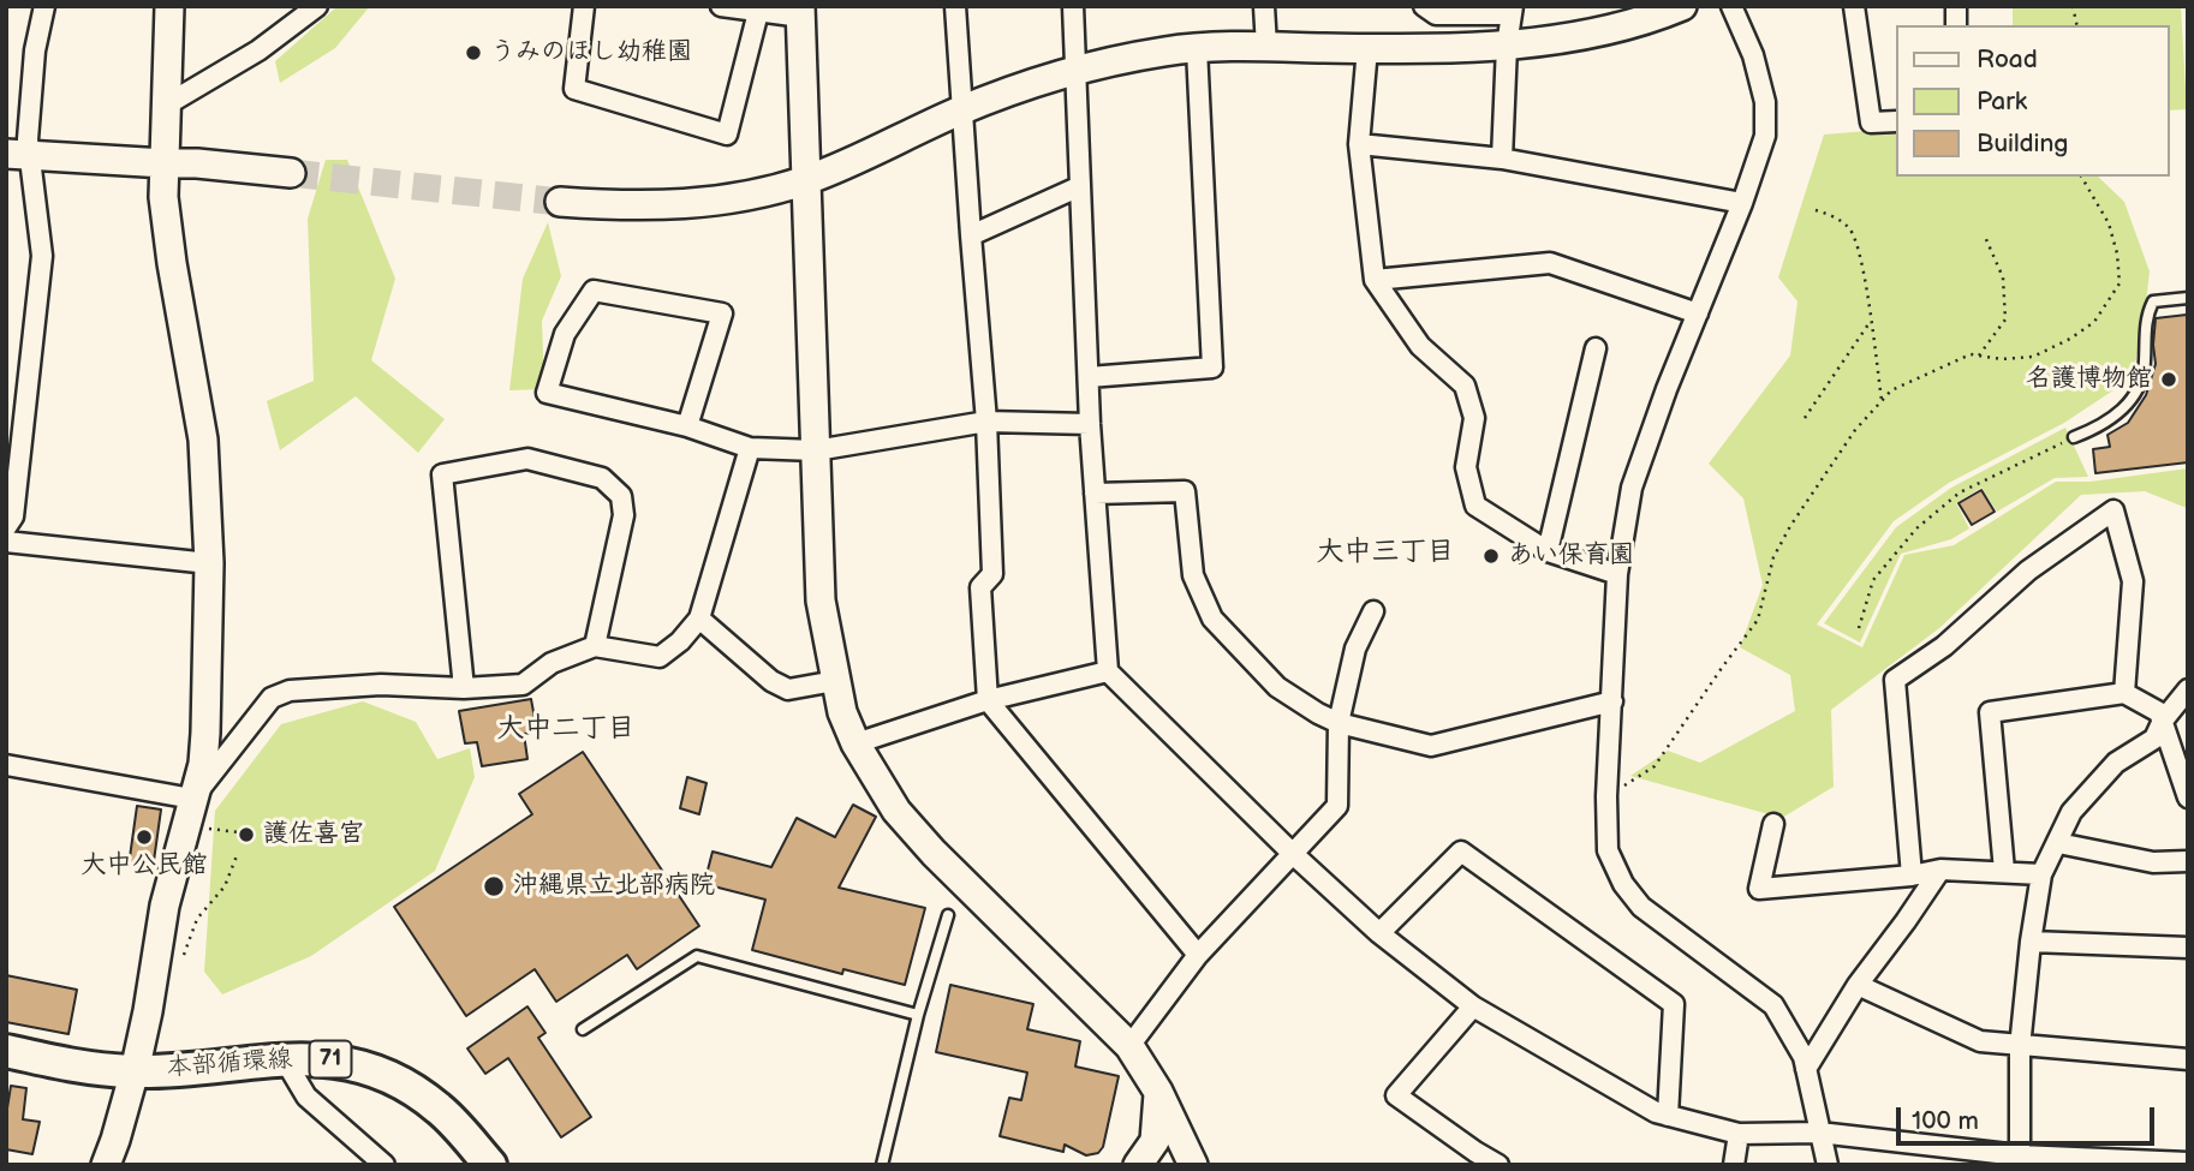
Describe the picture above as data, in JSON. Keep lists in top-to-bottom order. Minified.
{"streets":{"main road":["71","本部循環線"]},"crossings":[["71","本部循環線"]],"districts":["大中三丁目","大中二丁目"],"places":["うみのほし幼稚園","名護博物館","あい保育園","護佐喜宮","大中公民館","沖縄県立北部病院"],"legend":["Road","Park","Building"],"scale_bar":"100 m"}
